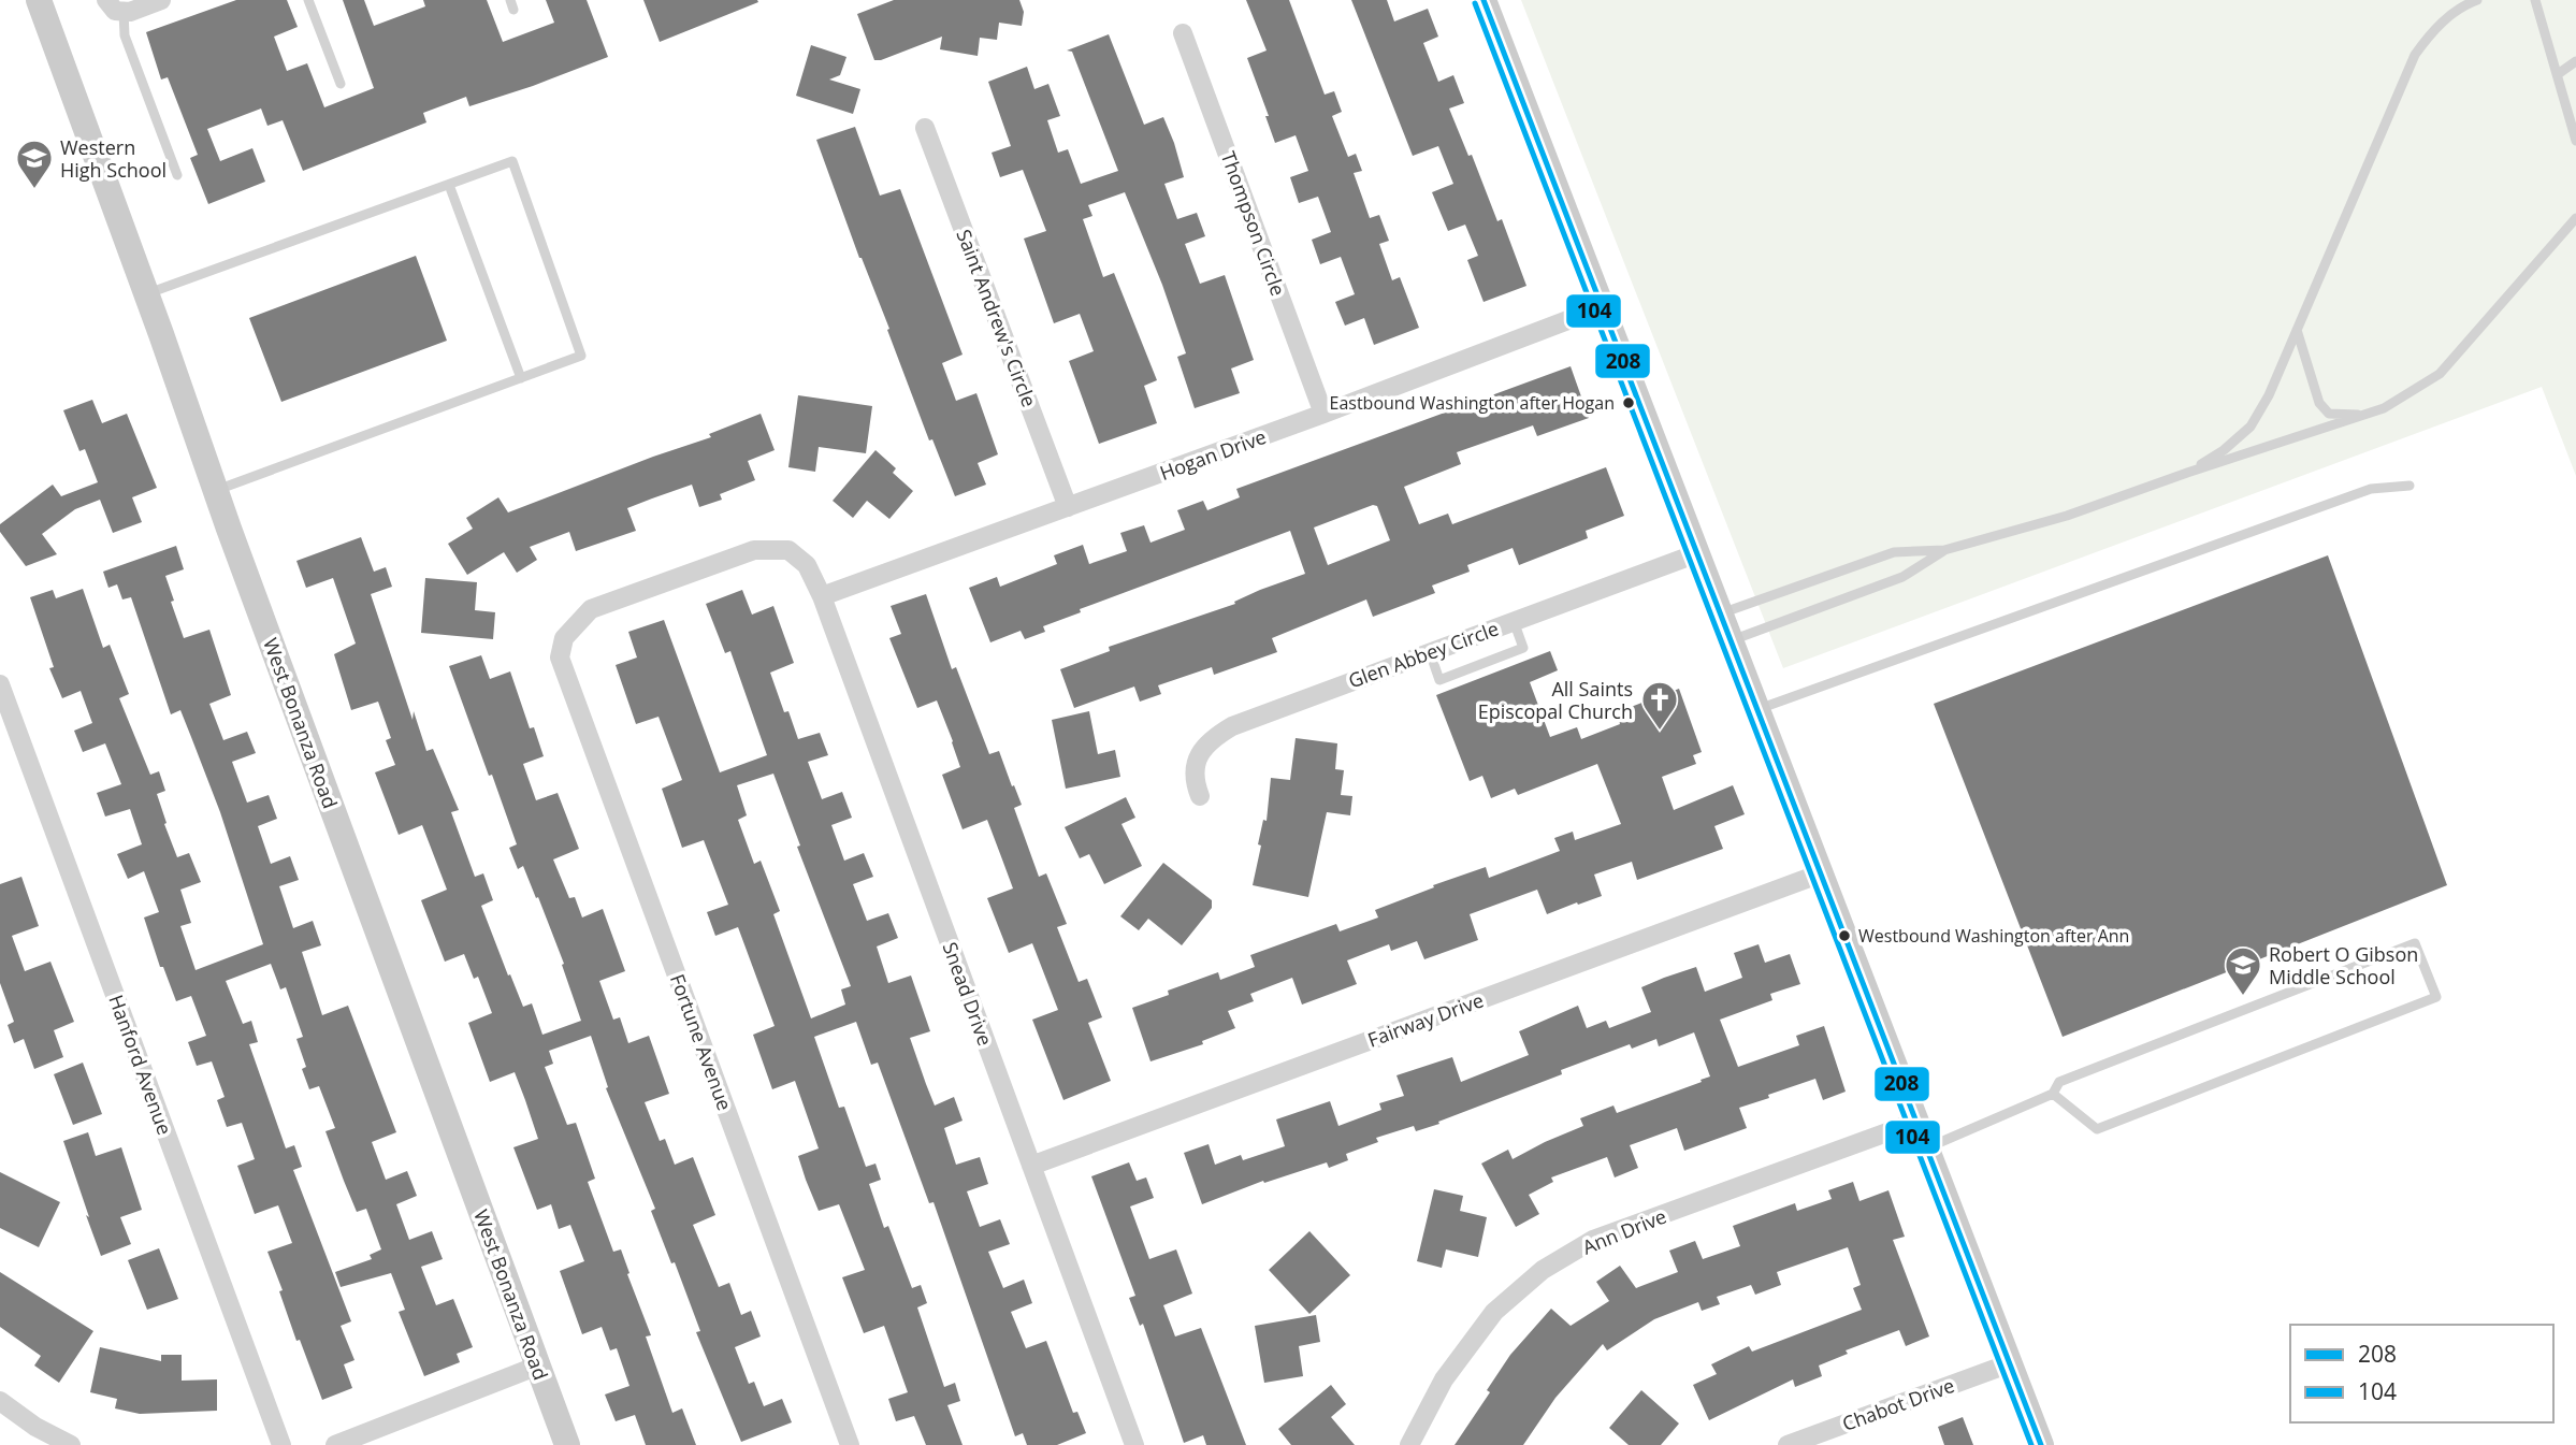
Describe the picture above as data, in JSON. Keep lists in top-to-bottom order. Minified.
{"streets":{"main road":["West Bonanza Road"],"street":["Thompson Circle","Saint Andrew's Circle","Hogan Drive","Glen Abbey Circle","Snead Drive","Fairway Drive","Fortune Avenue","Hanford Avenue","Ann Drive","Chabot Drive"]},"crossings":[["Thompson Circle","Hogan Drive"],["Saint Andrew's Circle","Hogan Drive"],["Hogan Drive","Snead Drive"],["Snead Drive","Fairway Drive"],["Snead Drive","Fortune Avenue"]],"places":{"school or university":["Western High School","Robert O Gibson Middle School"],"other":["Eastbound Washington after Hogan","Westbound Washington after Ann"],"church":["All Saints Episcopal Church"]},"lines":["transit line 208","transit line 104"],"legend":["208","104"]}
